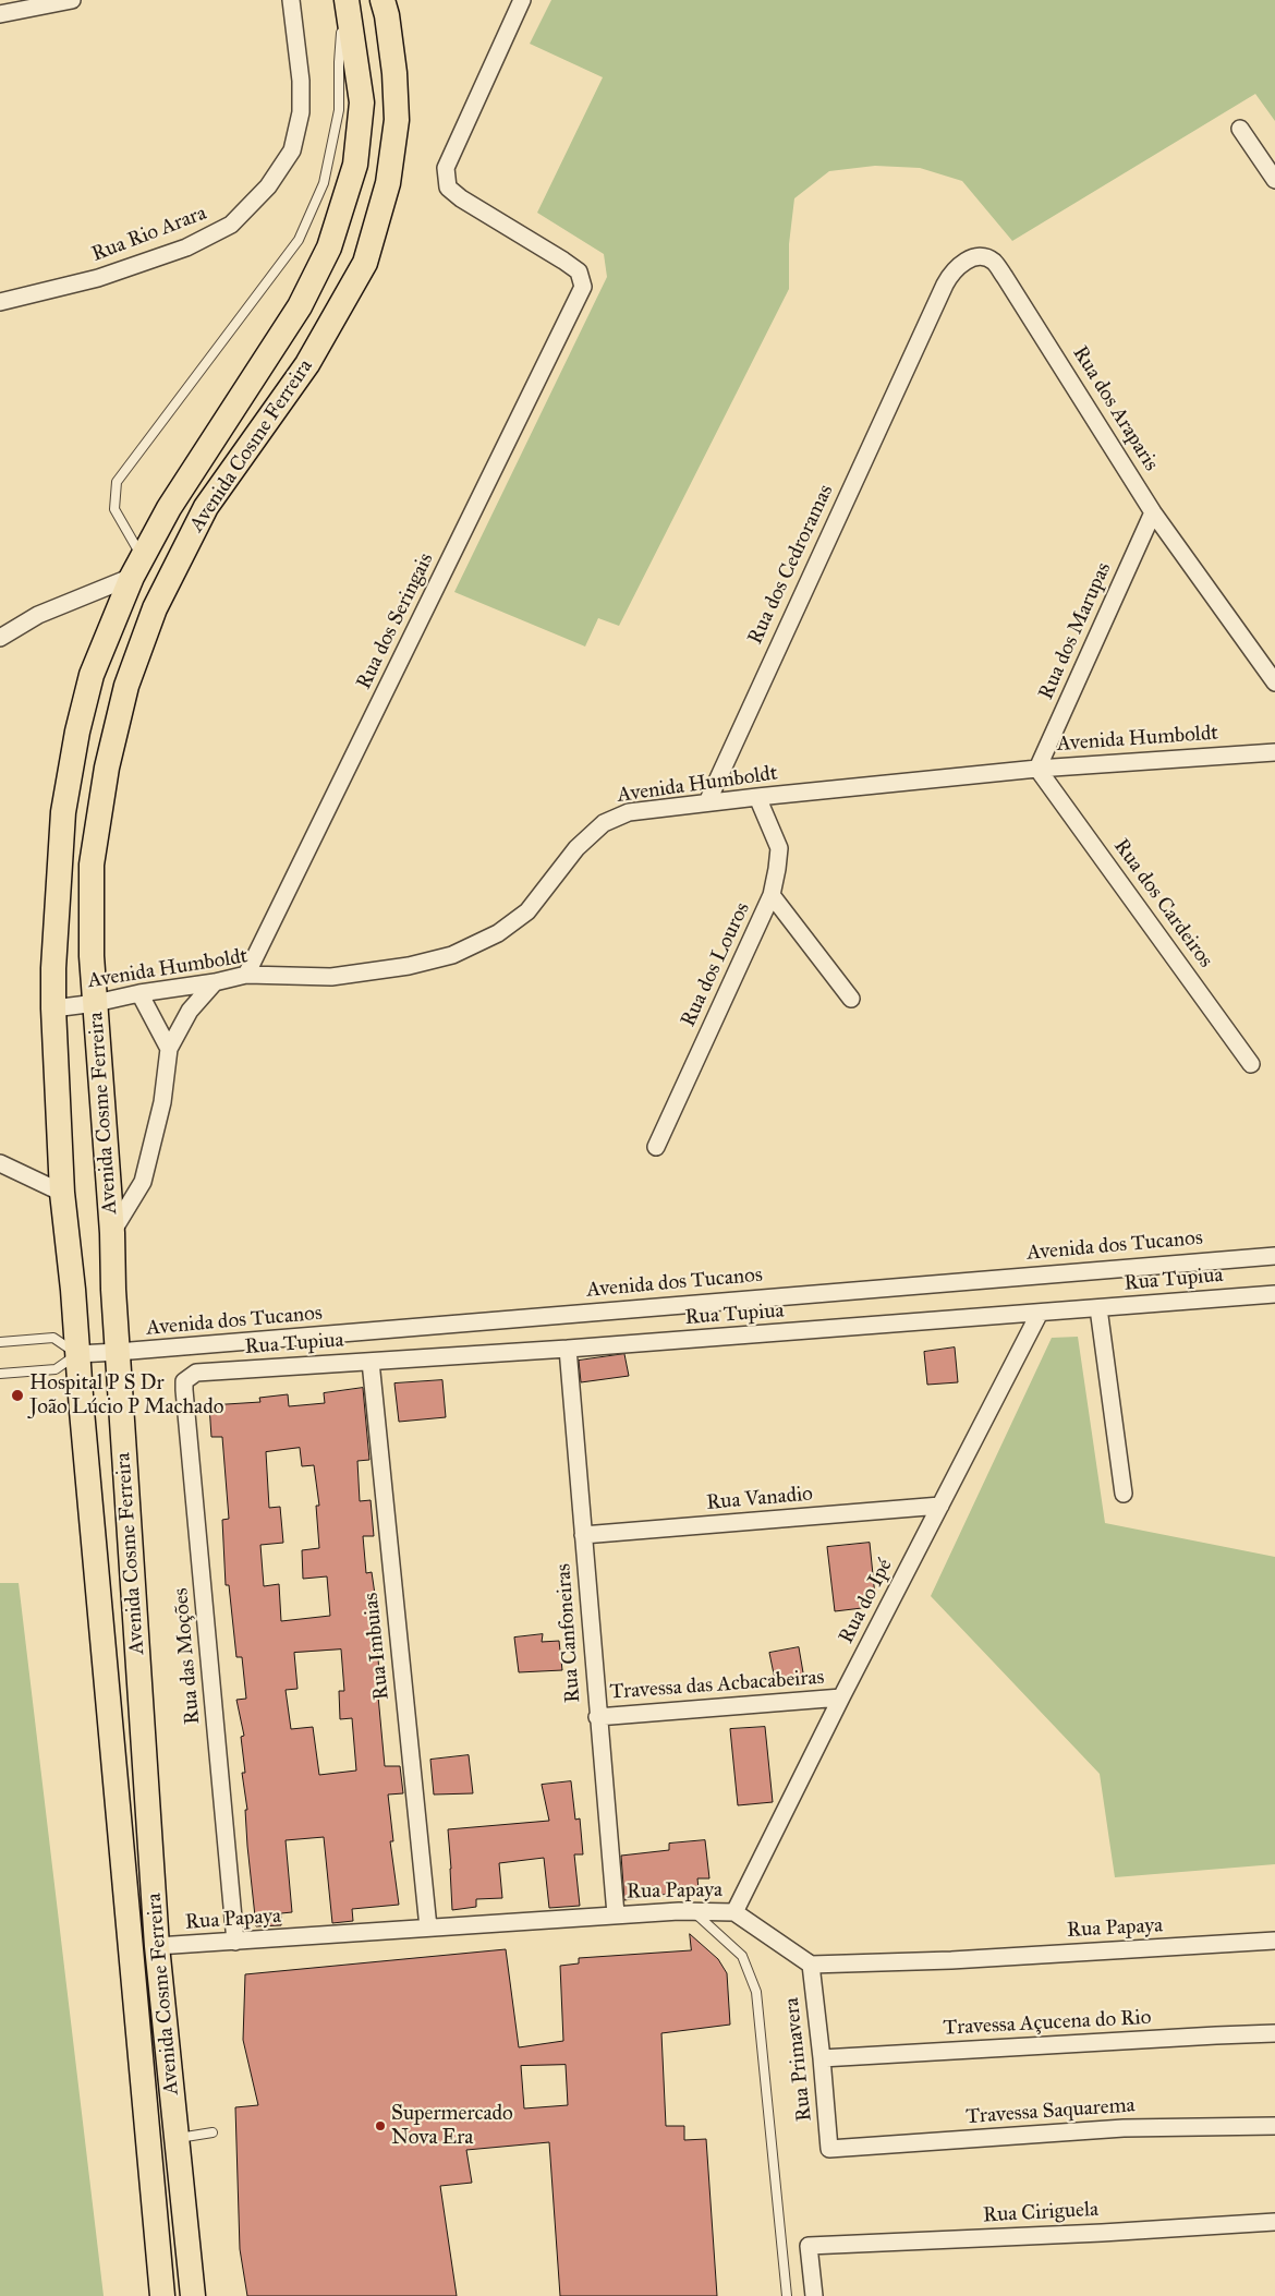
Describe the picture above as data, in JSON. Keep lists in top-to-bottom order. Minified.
{"streets":{"main road":["Avenida Cosme Ferreira"],"street":["Rua Rio Arara","Rua dos Araparis","Rua dos Cedroramas","Rua dos Seringais","Rua dos Marupas","Avenida Humboldt","Rua dos Cardeiros","Rua dos Louros","Avenida dos Tucanos","Rua Tupiua","Rua Vanadio","Rua do Ipé","Rua Canfoneiras","Rua Imbuias","Rua das Moções","Travessa das Acbacabeiras","Rua Papaya","Travessa Açucena do Rio","Rua Primavera","Travessa Saquarema","Rua Ciriguela"]},"crossings":[["Rua dos Araparis","Rua dos Cedroramas"],["Rua dos Araparis","Rua dos Marupas"],["Avenida Cosme Ferreira","Avenida Humboldt"],["Avenida Cosme Ferreira","Avenida dos Tucanos"],["Avenida Cosme Ferreira","Rua Papaya"],["Rua dos Cedroramas","Avenida Humboldt"],["Rua dos Seringais","Avenida Humboldt"],["Rua dos Marupas","Avenida Humboldt"],["Rua dos Marupas","Rua dos Cardeiros"],["Avenida Humboldt","Rua dos Cardeiros"],["Avenida Humboldt","Rua dos Louros"],["Rua Tupiua","Rua do Ipé"],["Rua Tupiua","Rua Canfoneiras"],["Rua Tupiua","Rua Imbuias"],["Rua Tupiua","Rua das Moções"],["Rua Vanadio","Rua do Ipé"],["Rua Vanadio","Rua Canfoneiras"],["Rua do Ipé","Travessa das Acbacabeiras"],["Rua do Ipé","Rua Papaya"],["Rua Canfoneiras","Travessa das Acbacabeiras"],["Rua Canfoneiras","Rua Papaya"],["Rua Imbuias","Rua Papaya"],["Rua das Moções","Rua Papaya"],["Rua Papaya","Rua Primavera"],["Travessa Açucena do Rio","Rua Primavera"],["Rua Primavera","Travessa Saquarema"]],"places":["Hospital P S Dr João Lúcio P Machado","Supermercado Nova Era"]}
